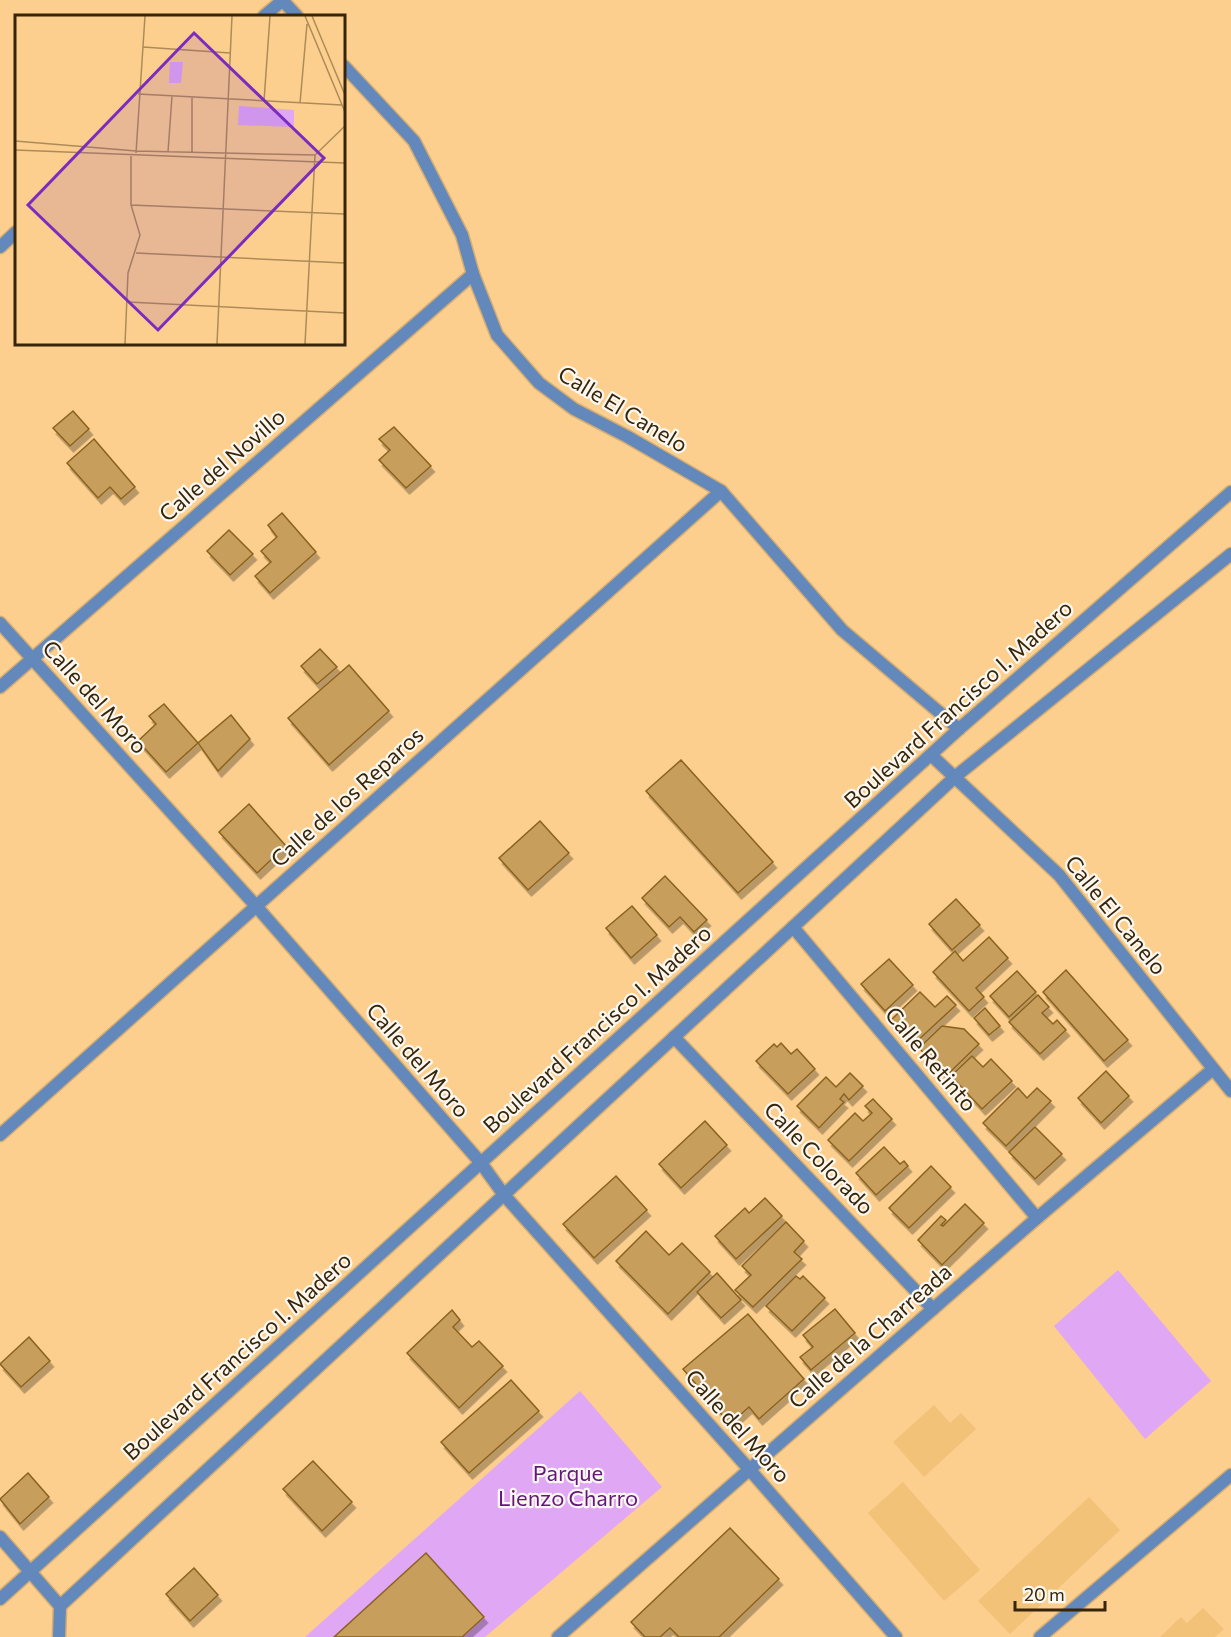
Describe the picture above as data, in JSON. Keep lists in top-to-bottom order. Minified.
{"streets":{"street":["Calle El Canelo","Calle del Novillo","Calle del Moro","Boulevard Francisco I. Madero","Calle de los Reparos","Calle Retinto","Calle Colorado","Calle de la Charreada"]},"crossings":[["Calle El Canelo","Calle del Novillo"],["Calle El Canelo","Boulevard Francisco I. Madero"],["Calle El Canelo","Calle de los Reparos"],["Calle El Canelo","Calle de la Charreada"],["Calle del Novillo","Calle del Moro"],["Calle del Moro","Boulevard Francisco I. Madero"],["Calle del Moro","Calle de los Reparos"],["Calle del Moro","Calle de la Charreada"],["Calle Retinto","Calle de la Charreada"],["Calle Colorado","Calle de la Charreada"]],"parks":["Parque Lienzo Charro"],"scale_bar":"20 m"}
